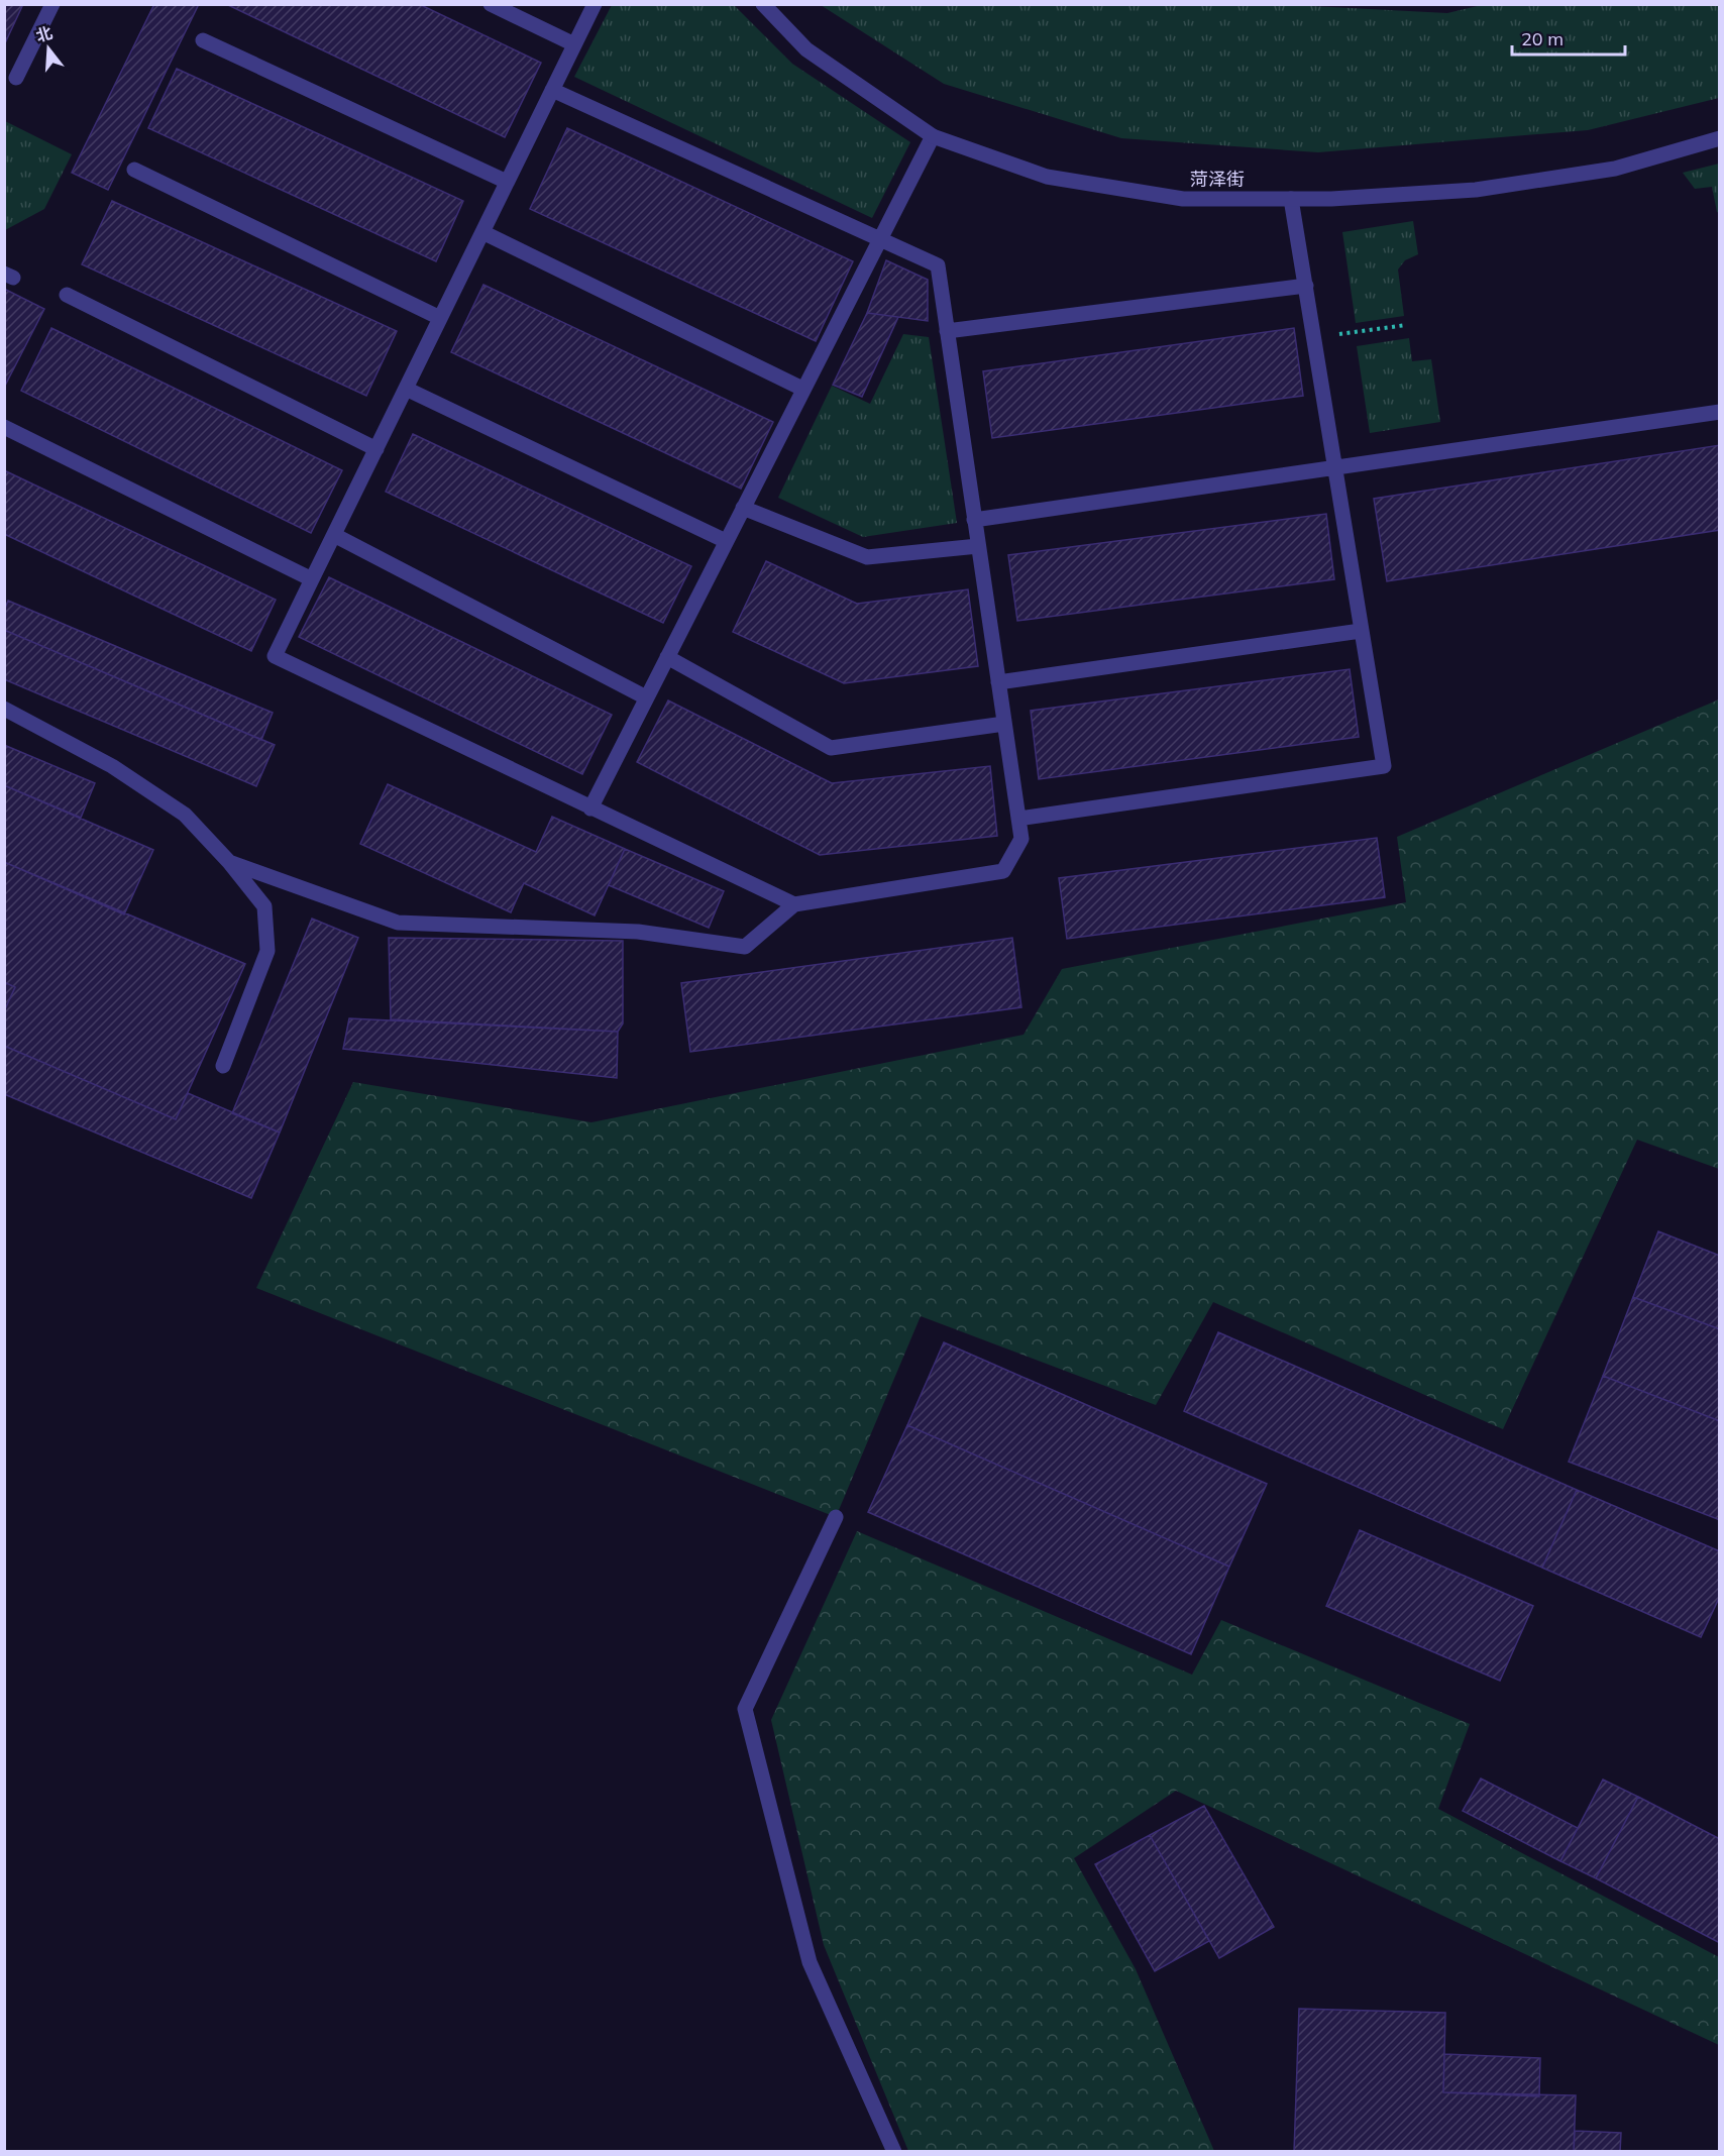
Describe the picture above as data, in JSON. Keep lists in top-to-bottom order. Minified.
{"streets":{"street":["菏泽街"]},"scale_bar":"20 m","north":"top"}
